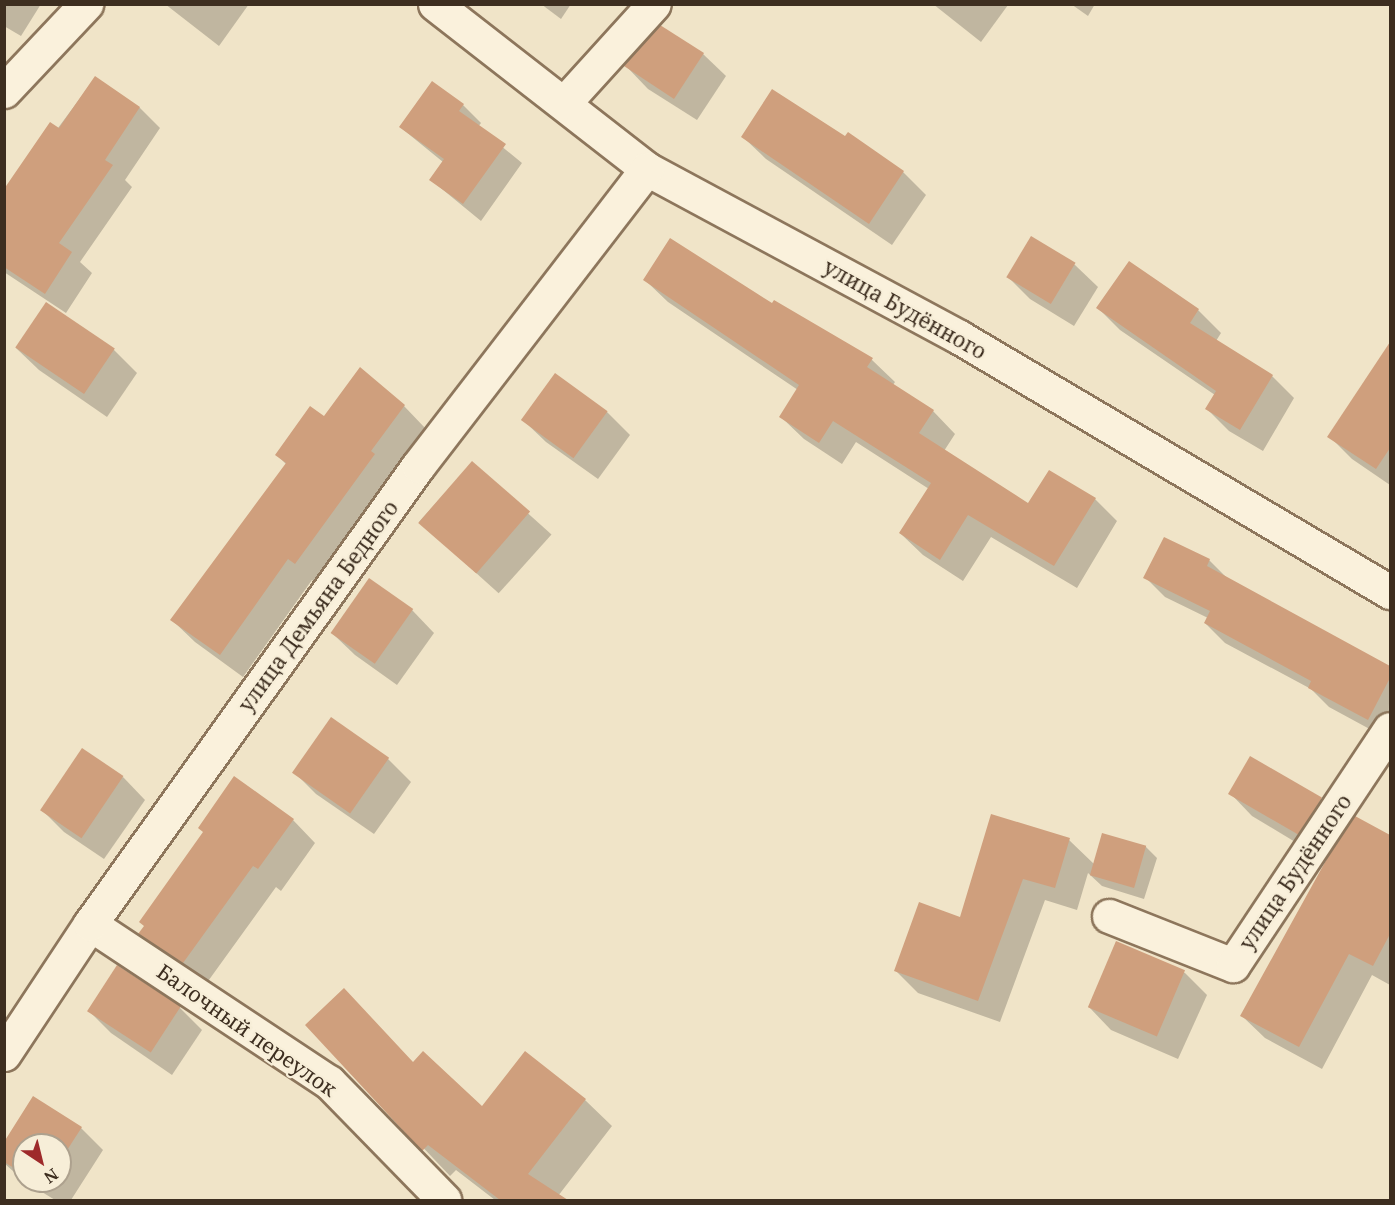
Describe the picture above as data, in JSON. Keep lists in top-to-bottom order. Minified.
{"streets":{"street":["улица Будённого","улица Демьяна Бедного","Балочный переулок"]},"crossings":[["улица Будённого","улица Демьяна Бедного"],["улица Демьяна Бедного","Балочный переулок"]],"north":"bottom right"}
